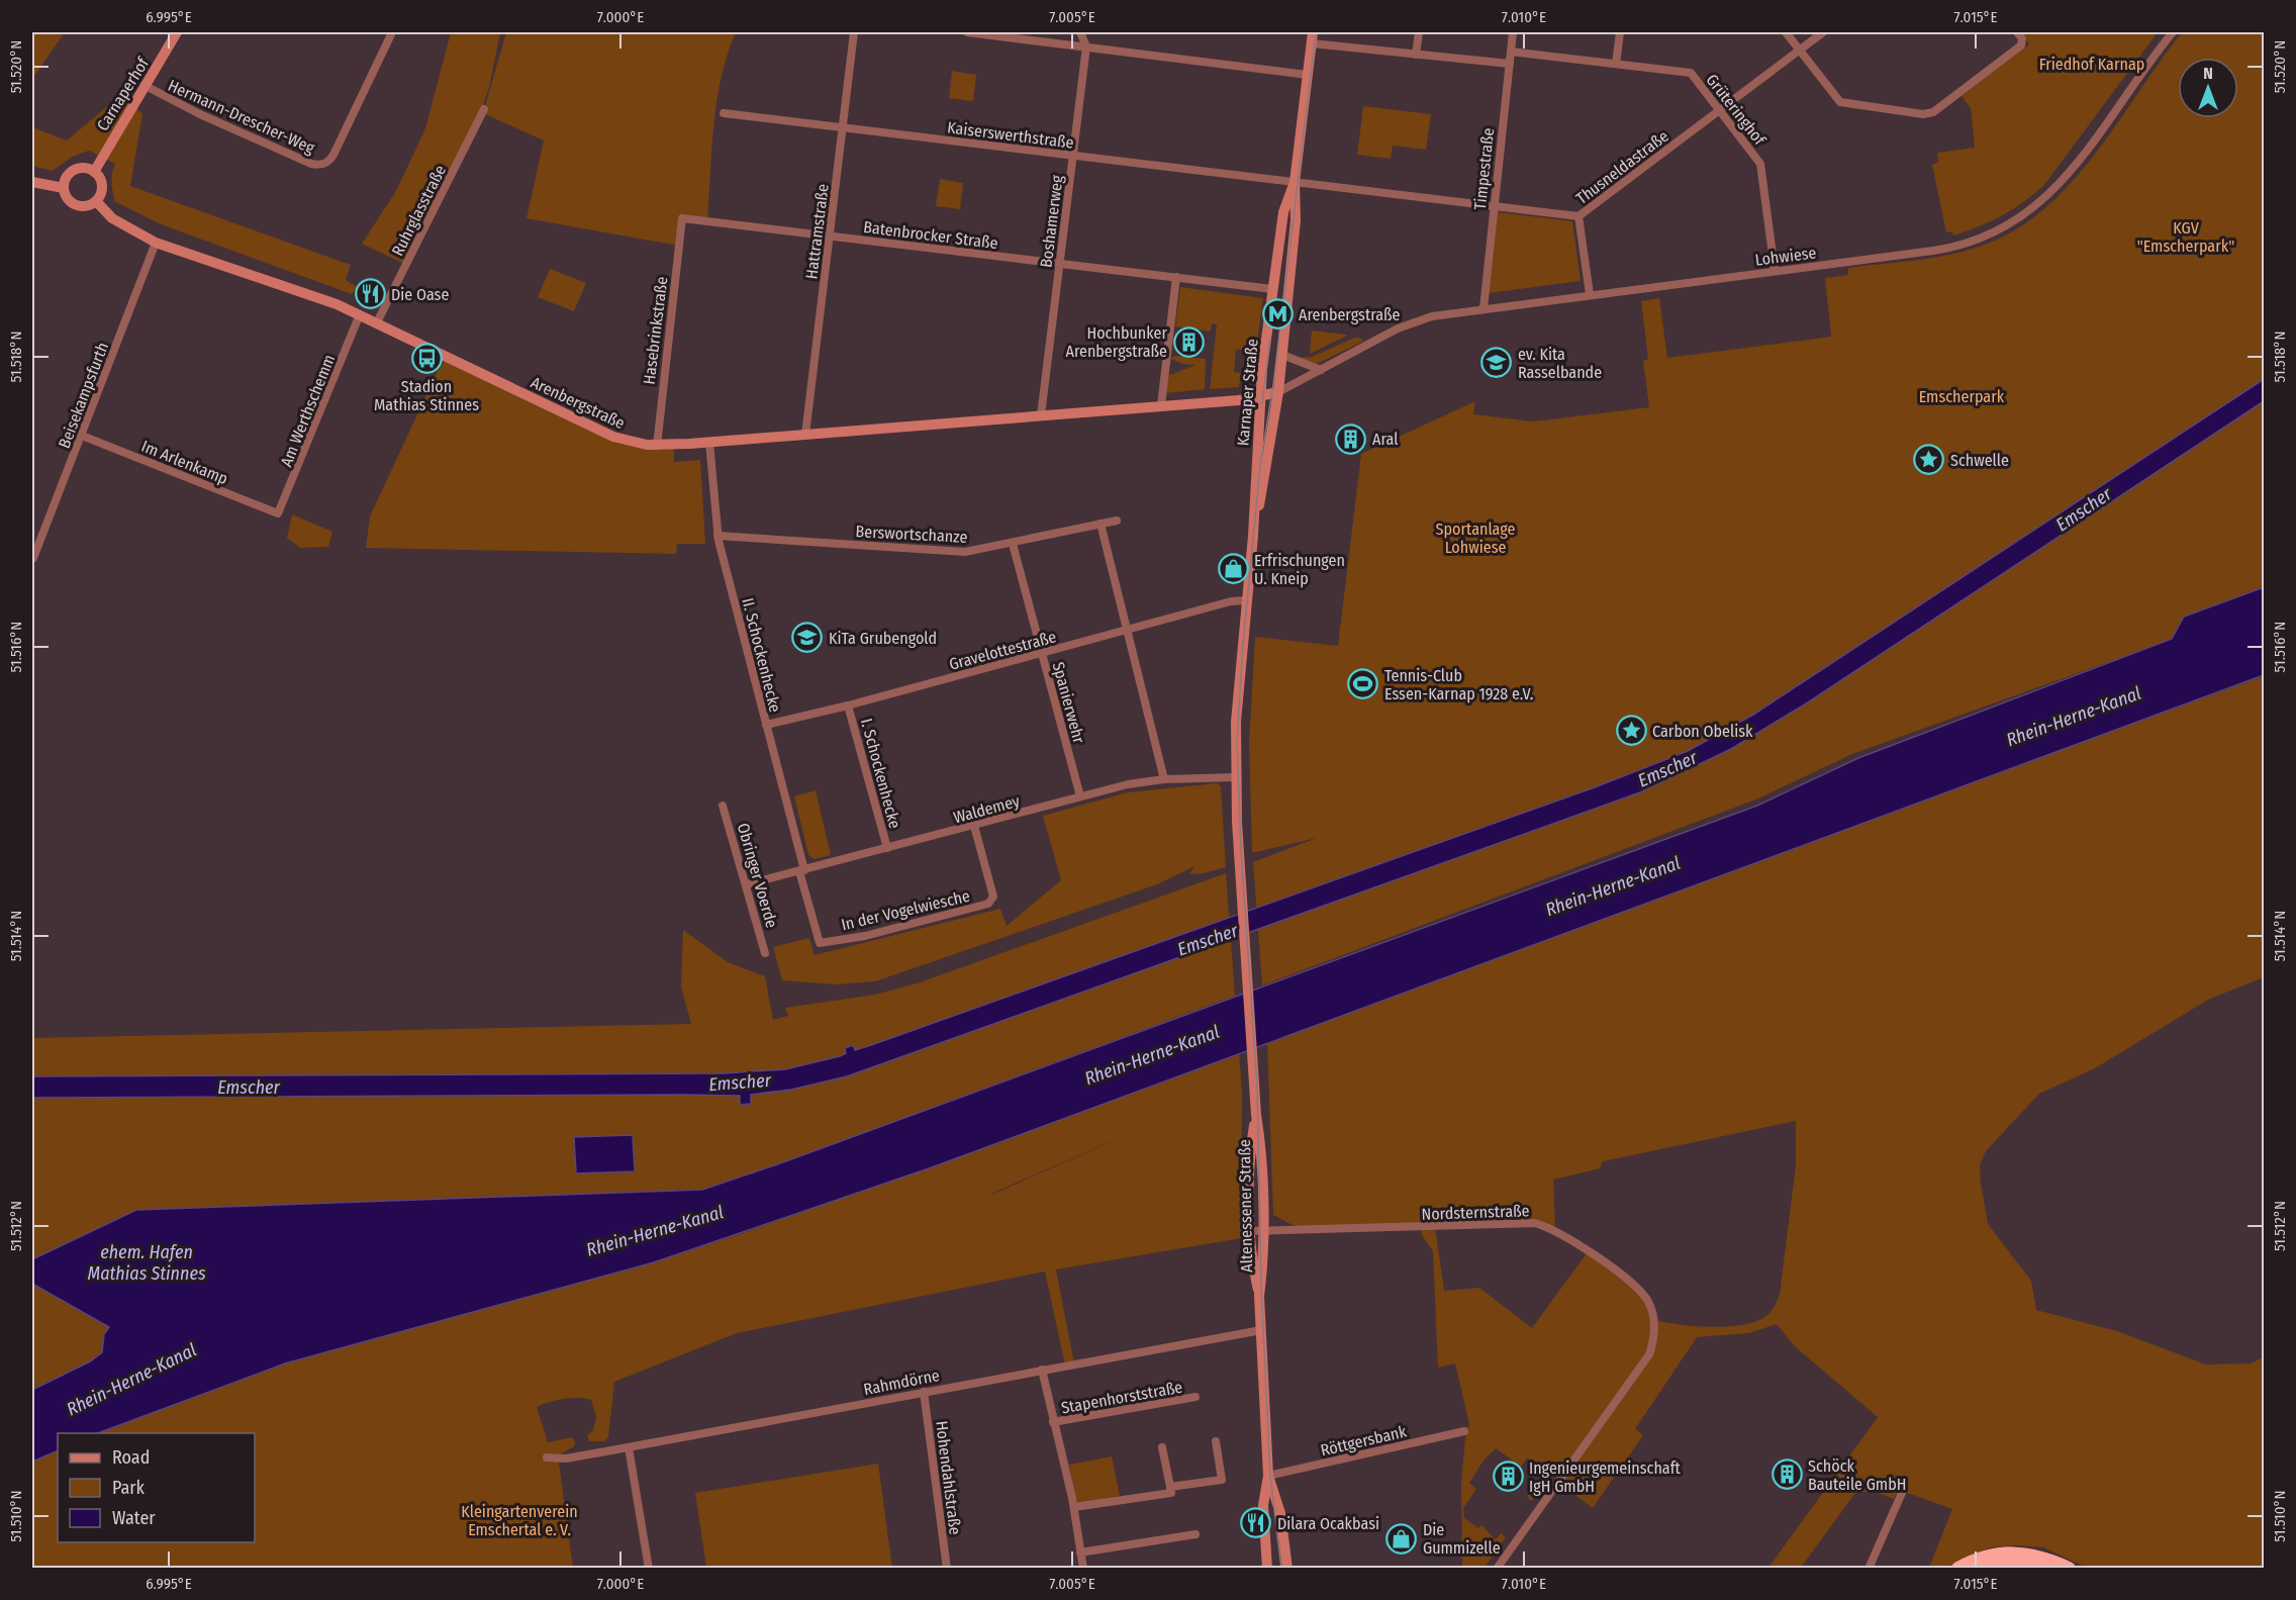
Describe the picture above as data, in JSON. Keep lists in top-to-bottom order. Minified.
{"streets":{"main road":["Carnaperhof","Karnaper Straße","Arenbergstraße","Altenessener Straße"],"street":["Grüteringhof","Hermann-Drescher-Weg","Kaiserswerthstraße","Thusneldastraße","Timpestraße","Ruhrglasstraße","Boshamerweg","Hattramstraße","Batenbrocker Straße","Lohwiese","Hasebrinkstraße","Beisekampsfurth","Am Werthschemm","Im Arlenkamp","Berswortschanze","Gravelottestraße","II. Schockenhecke","Spanierwehr","I. Schockenhecke","Waldemey","Obringer Voerde","In der Vogelwiesche","Nordsternstraße","Rahmdörne","Stapenhorststraße","Röttgersbank","Hohendahlstraße"]},"crossings":[["Carnaperhof","Hermann-Drescher-Weg"],["Carnaperhof","Arenbergstraße"],["Grüteringhof","Thusneldastraße"],["Grüteringhof","Timpestraße"],["Grüteringhof","Lohwiese"],["Kaiserswerthstraße","Thusneldastraße"],["Kaiserswerthstraße","Boshamerweg"],["Kaiserswerthstraße","Hattramstraße"],["Kaiserswerthstraße","Karnaper Straße"],["Thusneldastraße","Timpestraße"],["Thusneldastraße","Karnaper Straße"],["Timpestraße","Lohwiese"],["Ruhrglasstraße","Arenbergstraße"],["Boshamerweg","Batenbrocker Straße"],["Boshamerweg","Arenbergstraße"],["Hattramstraße","Batenbrocker Straße"],["Hattramstraße","Arenbergstraße"],["Batenbrocker Straße","Hasebrinkstraße"],["Batenbrocker Straße","Karnaper Straße"],["Lohwiese","Karnaper Straße"],["Lohwiese","Arenbergstraße"],["Hasebrinkstraße","Arenbergstraße"],["Karnaper Straße","Arenbergstraße"],["Karnaper Straße","Gravelottestraße"],["Karnaper Straße","Waldemey"],["Karnaper Straße","Altenessener Straße"],["Beisekampsfurth","Arenbergstraße"],["Beisekampsfurth","Im Arlenkamp"],["Arenbergstraße","Am Werthschemm"],["Arenbergstraße","II. Schockenhecke"],["Am Werthschemm","Im Arlenkamp"],["Berswortschanze","II. Schockenhecke"],["Berswortschanze","Spanierwehr"],["Gravelottestraße","II. Schockenhecke"],["Gravelottestraße","Spanierwehr"],["Gravelottestraße","I. Schockenhecke"],["II. Schockenhecke","Waldemey"],["II. Schockenhecke","In der Vogelwiesche"],["Spanierwehr","Waldemey"],["I. Schockenhecke","Waldemey"],["Waldemey","Obringer Voerde"],["Waldemey","In der Vogelwiesche"],["Altenessener Straße","Nordsternstraße"],["Altenessener Straße","Rahmdörne"],["Altenessener Straße","Röttgersbank"],["Rahmdörne","Stapenhorststraße"],["Rahmdörne","Hohendahlstraße"]],"water":["Emscher","Rhein-Herne-Kanal","ehem. Hafen Mathias Stinnes"],"parks":["Friedhof Karnap","KGV \"Emscherpark\"","Emscherpark","Sportanlage Lohwiese","Kleingartenverein Emschertal e. V."],"places":{"restaurant":["Die Oase","Dilara Ocakbasi"],"metro station":["Arenbergstraße"],"building":["Hochbunker Arenbergstraße","Aral","Schöck Bauteile GmbH","Ingenieurgemeinschaft IgH GmbH"],"bus stop":["Stadion Mathias Stinnes"],"school or university":["ev. Kita Rasselbande","KiTa Grubengold"],"place":["Schwelle","Carbon Obelisk"],"shop":["Erfrischungen U. Kneip","Die Gummizelle"],"sports":["Tennis-Club Essen-Karnap 1928 e.V."]},"legend":["Road","Park","Water"],"north":"top","coordinates":["6.995°E","7.000°E","7.005°E","7.010°E","7.015°E","51.520°N","51.518°N","51.516°N","51.514°N","51.512°N","51.510°N"]}
